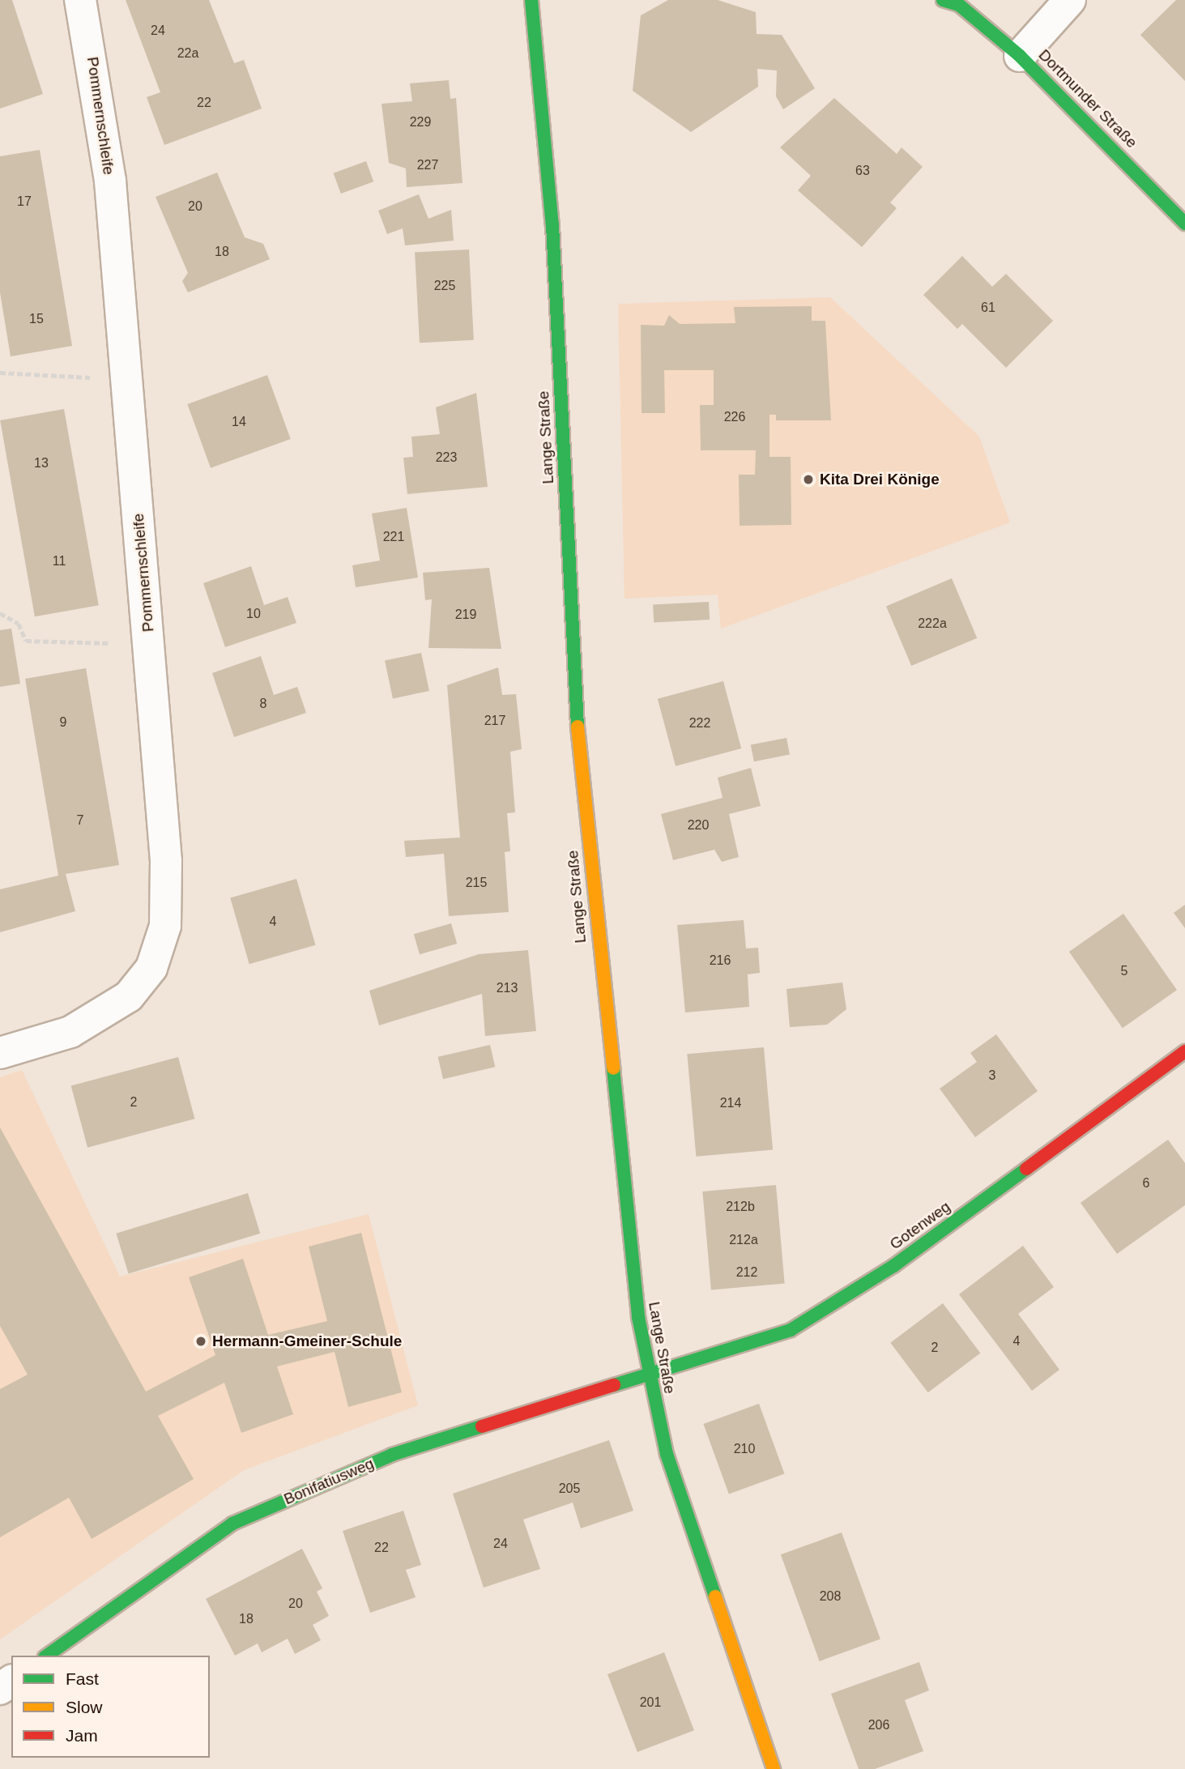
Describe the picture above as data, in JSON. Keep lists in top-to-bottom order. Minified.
{"streets":{"street":["Dortmunder Straße","Pommernschleife","Lange Straße","Gotenweg","Bonifatiusweg"]},"crossings":[["Lange Straße","Gotenweg"],["Lange Straße","Bonifatiusweg"],["Gotenweg","Bonifatiusweg"]],"places":["Kita Drei Könige","Hermann-Gmeiner-Schule"],"house_numbers":["24","22a","22","229","227","63","17","20","18","225","61","15","226","14","223","13","221","11","10","219","222a","8","217","9","222","7","220","215","4","216","5","213","3","2","214","6","212b","212a","212","4","2","210","205","24","22","208","20","18","201","206"],"legend":["Fast","Slow","Jam"]}
